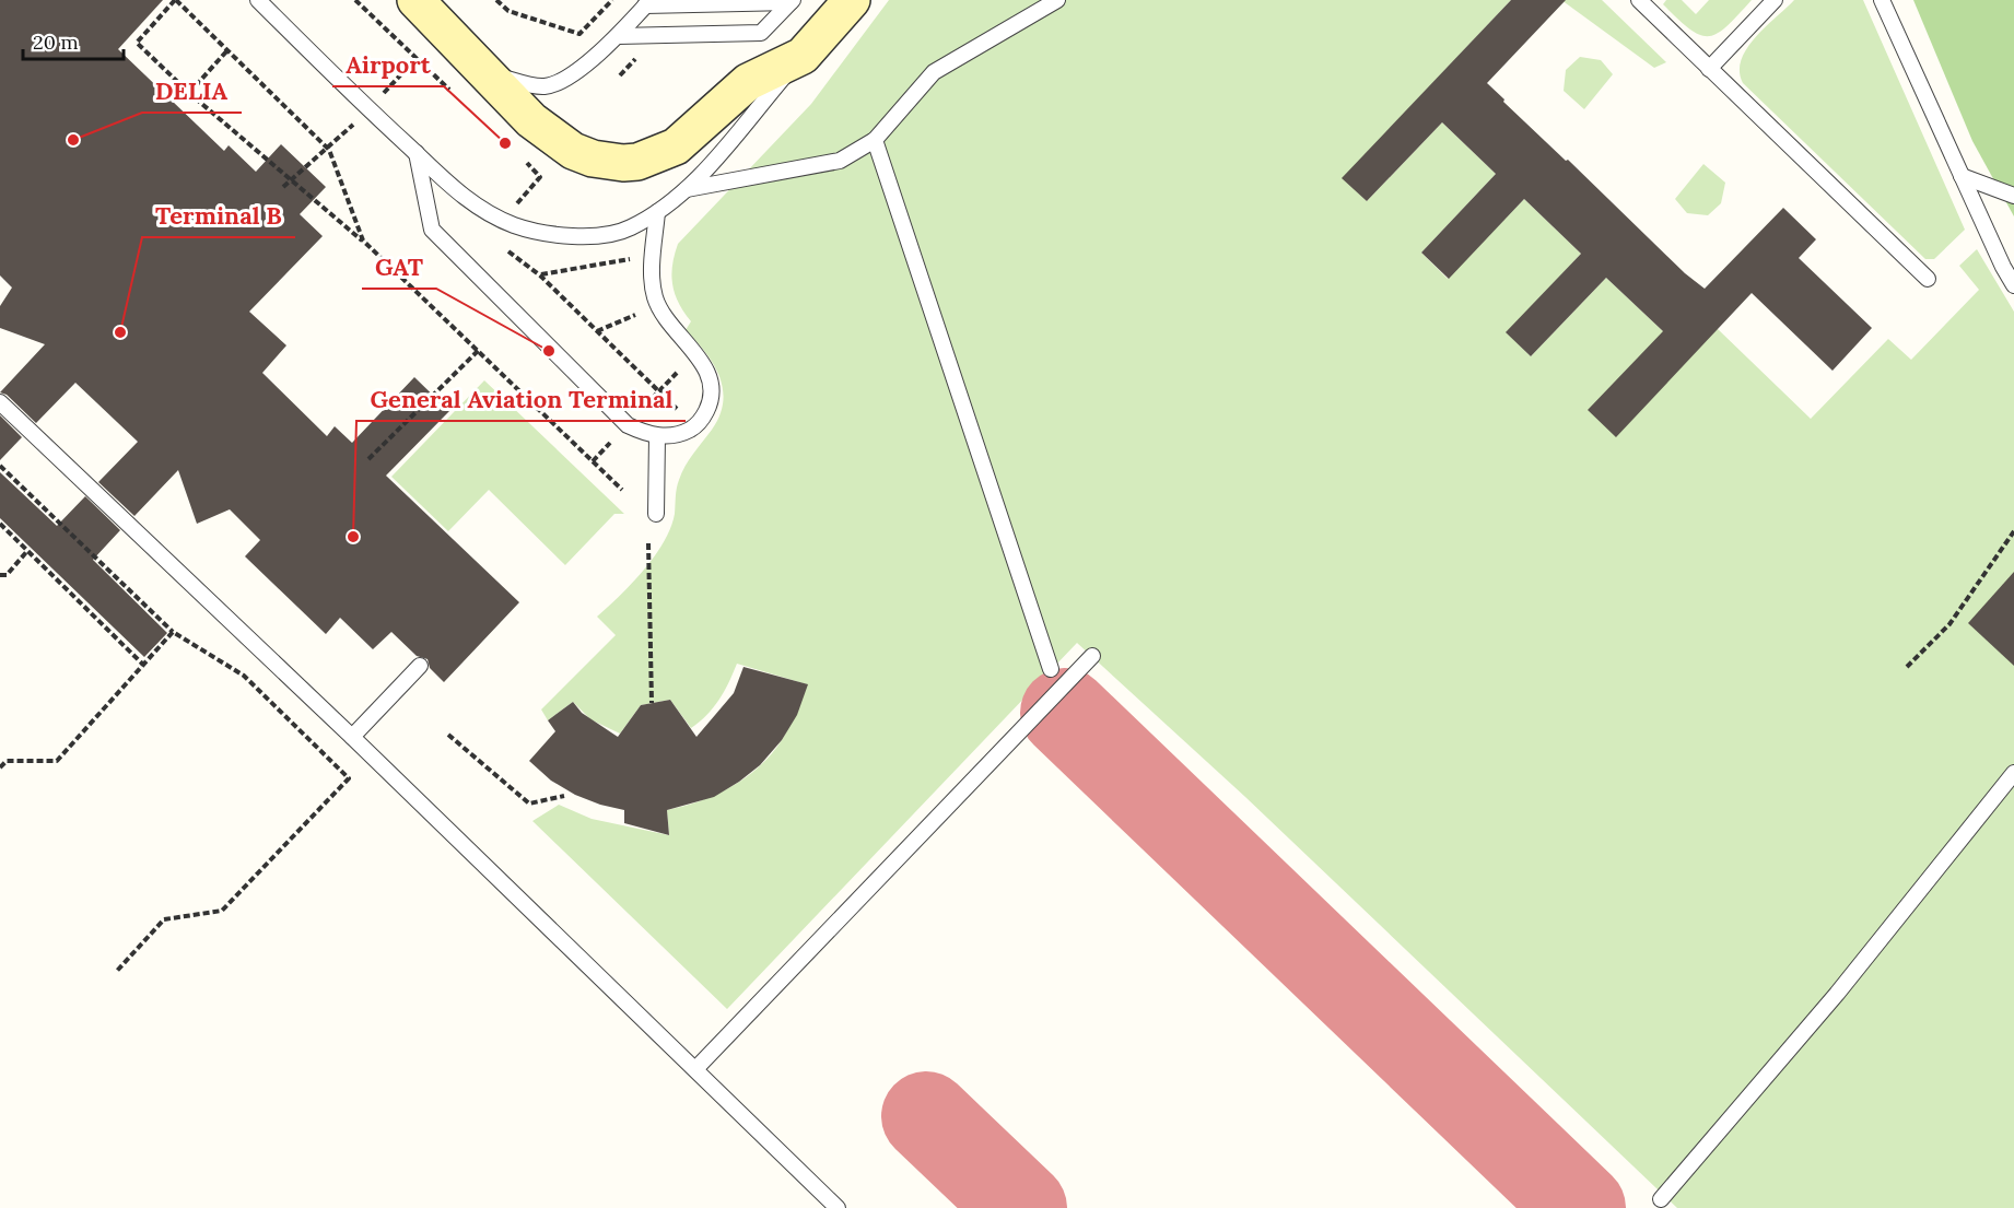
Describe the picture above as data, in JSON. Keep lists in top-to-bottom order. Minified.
{"places":["DELIA","Airport","Terminal B","GAT","General Aviation Terminal"],"scale_bar":"20 m"}
